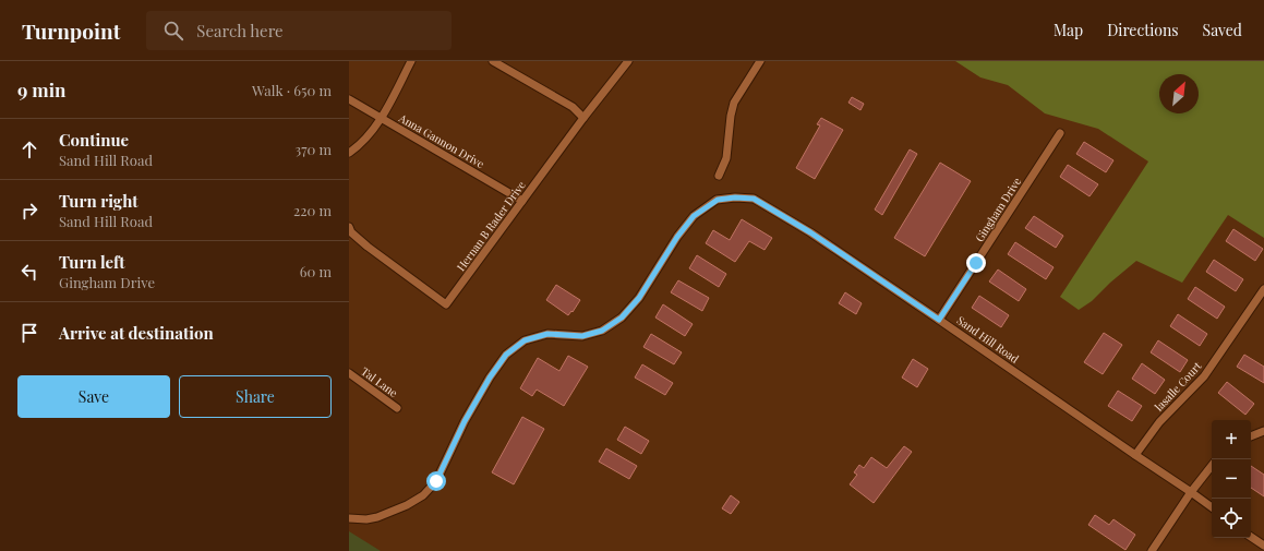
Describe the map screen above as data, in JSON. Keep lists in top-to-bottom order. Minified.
{"streets":{"street":["Anna Gannon Drive","Gingham Drive","Hernan B Rader Drive","Sand Hill Road","Tal Lane","lasalle Court"]},"crossings":[["Anna Gannon Drive","Hernan B Rader Drive"],["Gingham Drive","Sand Hill Road"],["Sand Hill Road","lasalle Court"]],"north":"top right","page":{"header":"Turnpoint","search":"Search here","nav":["Map","Directions","Saved"],"heading":["9 min","Walk · 650 m"],"list":[["Continue","Sand Hill Road","370 m"],["Turn right","Sand Hill Road","220 m"],["Turn left","Gingham Drive","60 m"],"Arrive at destination"],"buttons":["Save","Share"],"map_buttons":["+","−"]}}
